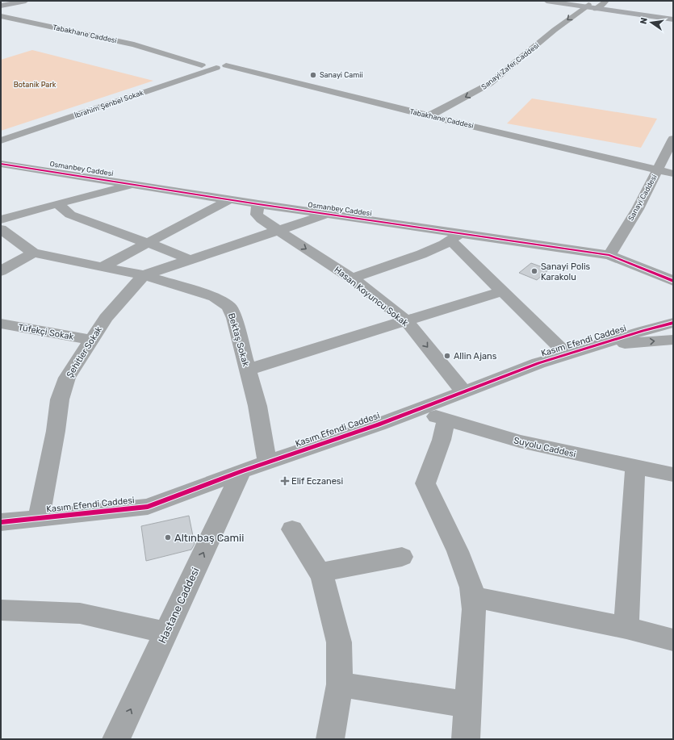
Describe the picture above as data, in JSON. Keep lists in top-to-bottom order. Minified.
{"streets":{"street":["Tabakhane Caddesi","Sanayi Zafer Caddesi","İbrahim Şenbel Sokak","Osmanbey Caddesi","Sanayi Caddesi","Hasan Koyuncu Sokak","Tüfekçi Sokak","Bektaş Sokak","Kasım Efendi Caddesi","Şehitler Sokak","Suyolu Caddesi","Hastane Caddesi"]},"crossings":[["Tabakhane Caddesi","Sanayi Zafer Caddesi"],["Tabakhane Caddesi","İbrahim Şenbel Sokak"],["Tabakhane Caddesi","Sanayi Caddesi"],["Osmanbey Caddesi","Sanayi Caddesi"],["Osmanbey Caddesi","Hasan Koyuncu Sokak"],["Hasan Koyuncu Sokak","Kasım Efendi Caddesi"],["Tüfekçi Sokak","Şehitler Sokak"],["Bektaş Sokak","Kasım Efendi Caddesi"],["Bektaş Sokak","Şehitler Sokak"],["Kasım Efendi Caddesi","Şehitler Sokak"],["Kasım Efendi Caddesi","Suyolu Caddesi"],["Kasım Efendi Caddesi","Hastane Caddesi"]],"one_way":["Sanayi Zafer Caddesi","Hastane Caddesi"],"parks":["Botanik Park"],"places":{"other":["Sanayi Camii","Sanayi Polis Karakolu","Allin Ajans","Altınbaş Camii"],"health":["Elif Eczanesi"]},"north":"left"}
